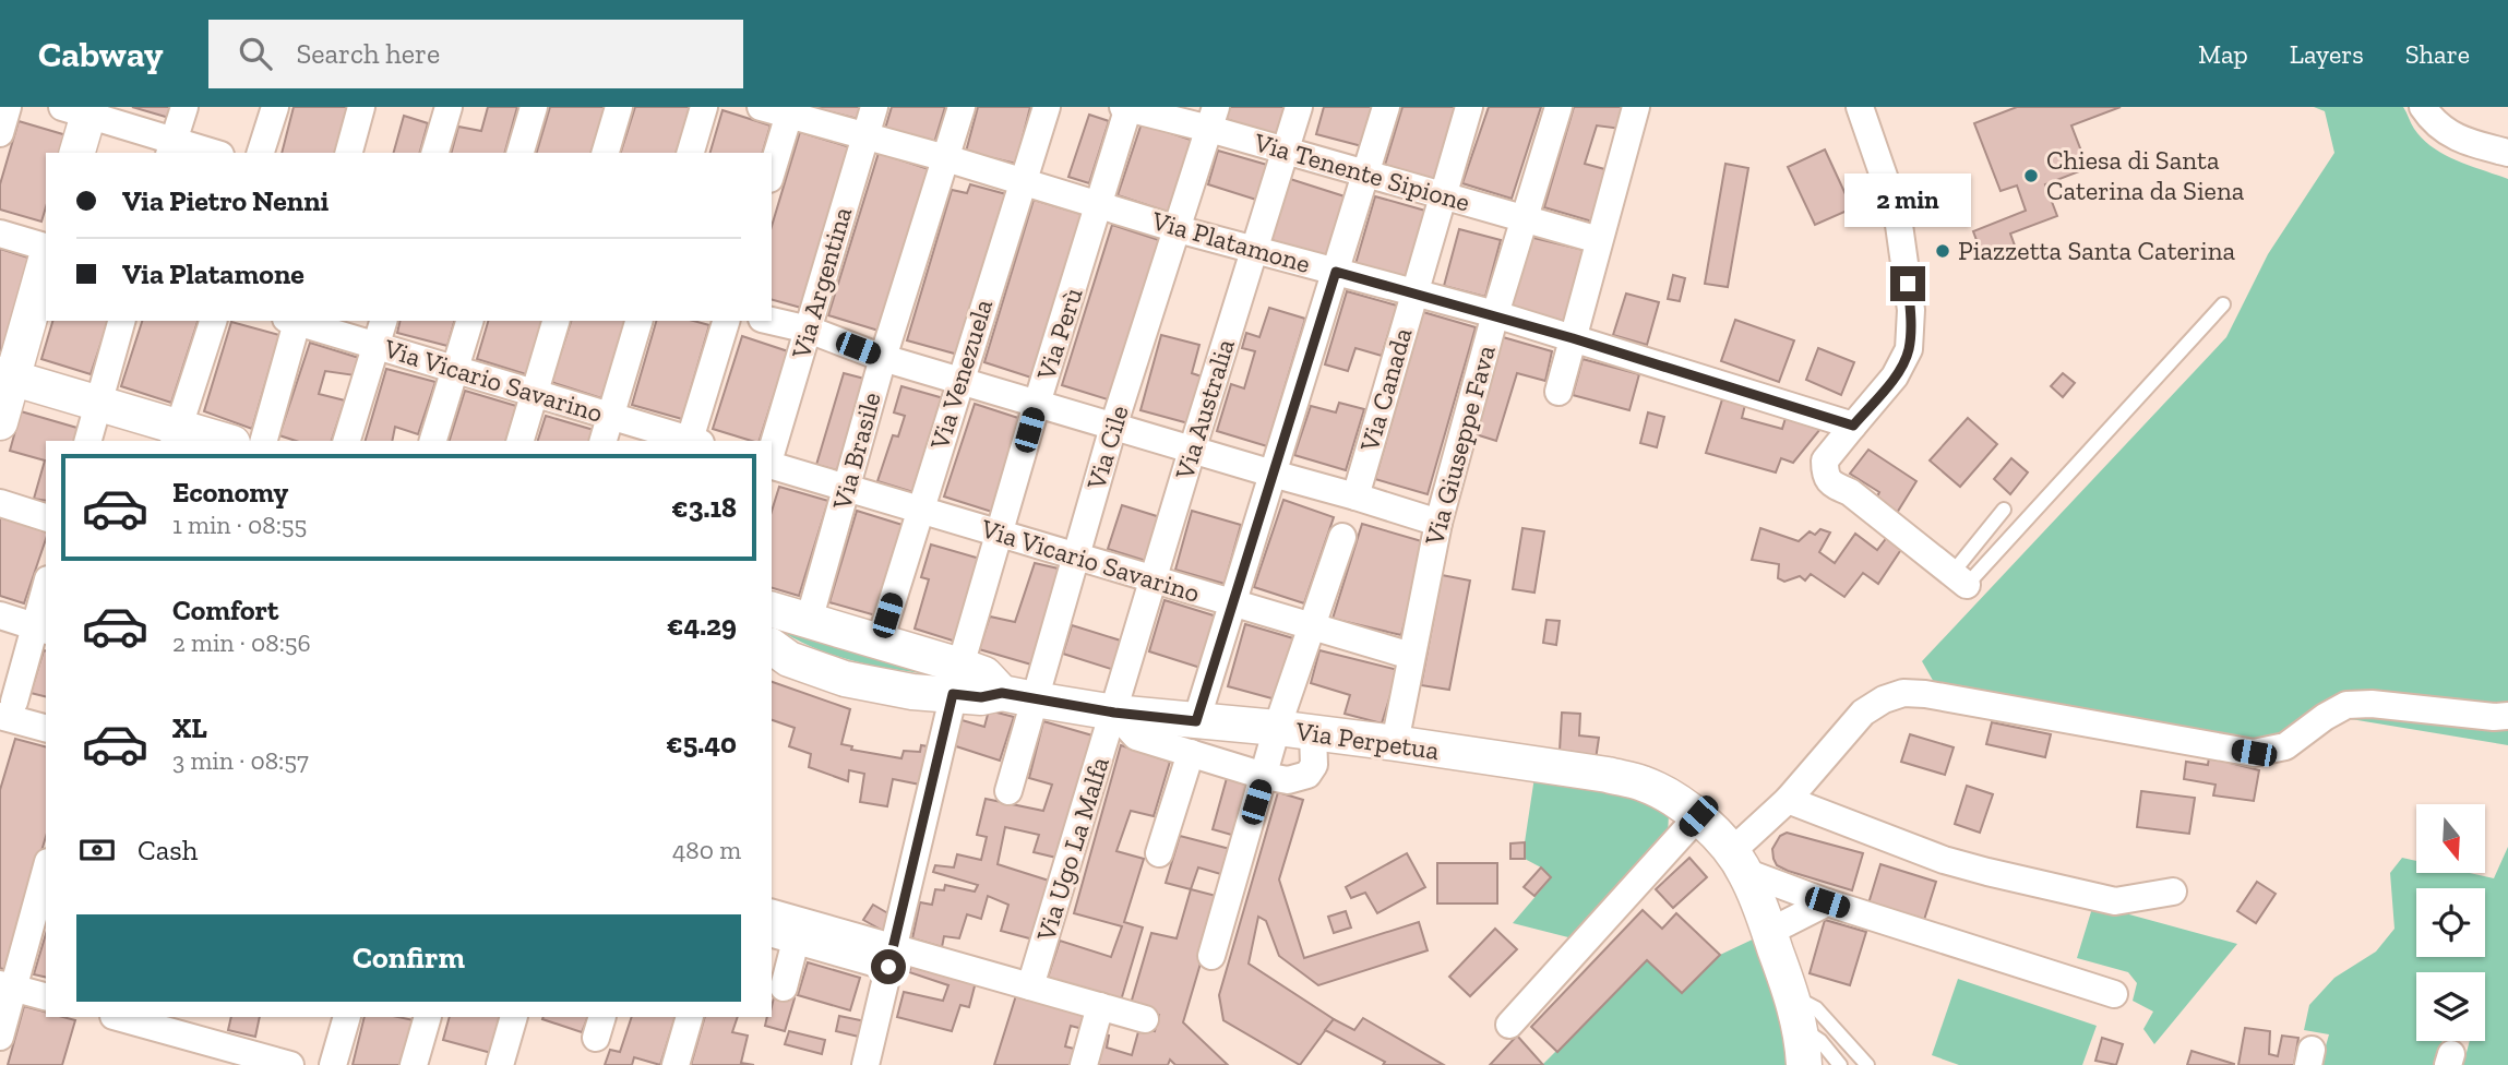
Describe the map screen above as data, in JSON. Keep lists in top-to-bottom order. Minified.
{"streets":{"street":["Via Tenente Sipione","Via Platamone","Via Argentina","Via Perù","Via Venezuela","Via Vicario Savarino","Via Canada","Via Australia","Via Giuseppe Fava","Via Cile","Via Brasile","Via Perpetua","Via Ugo La Malfa"]},"crossings":[["Via Tenente Sipione","Via Perù"],["Via Tenente Sipione","Via Canada"],["Via Tenente Sipione","Via Australia"],["Via Tenente Sipione","Via Giuseppe Fava"],["Via Tenente Sipione","Via Cile"],["Via Platamone","Via Argentina"],["Via Platamone","Via Perù"],["Via Platamone","Via Venezuela"],["Via Platamone","Via Canada"],["Via Platamone","Via Australia"],["Via Platamone","Via Giuseppe Fava"],["Via Platamone","Via Cile"],["Via Platamone","Via Brasile"],["Via Perù","Via Vicario Savarino"],["Via Perù","Via Perpetua"],["Via Venezuela","Via Vicario Savarino"],["Via Vicario Savarino","Via Australia"],["Via Vicario Savarino","Via Giuseppe Fava"],["Via Vicario Savarino","Via Cile"],["Via Vicario Savarino","Via Brasile"],["Via Australia","Via Perpetua"],["Via Australia","Via Ugo La Malfa"],["Via Giuseppe Fava","Via Perpetua"],["Via Cile","Via Perpetua"],["Via Perpetua","Via Ugo La Malfa"]],"places":["Chiesa di Santa Caterina da Siena","Piazzetta Santa Caterina"],"north":"bottom","page":{"header":"Cabway","search":"Search here","nav":["Map","Layers","Share"],"banner":["Via Pietro Nenni","Via Platamone"],"bubble":"2 min","list":[{"name":"Economy","note":"1 min · 08:55","value":"€3.18"},{"name":"Comfort","note":"2 min · 08:56","value":"€4.29"},{"name":"XL","note":"3 min · 08:57","value":"€5.40"}],"pay":["Cash","480 m"],"buttons":"Confirm"}}
